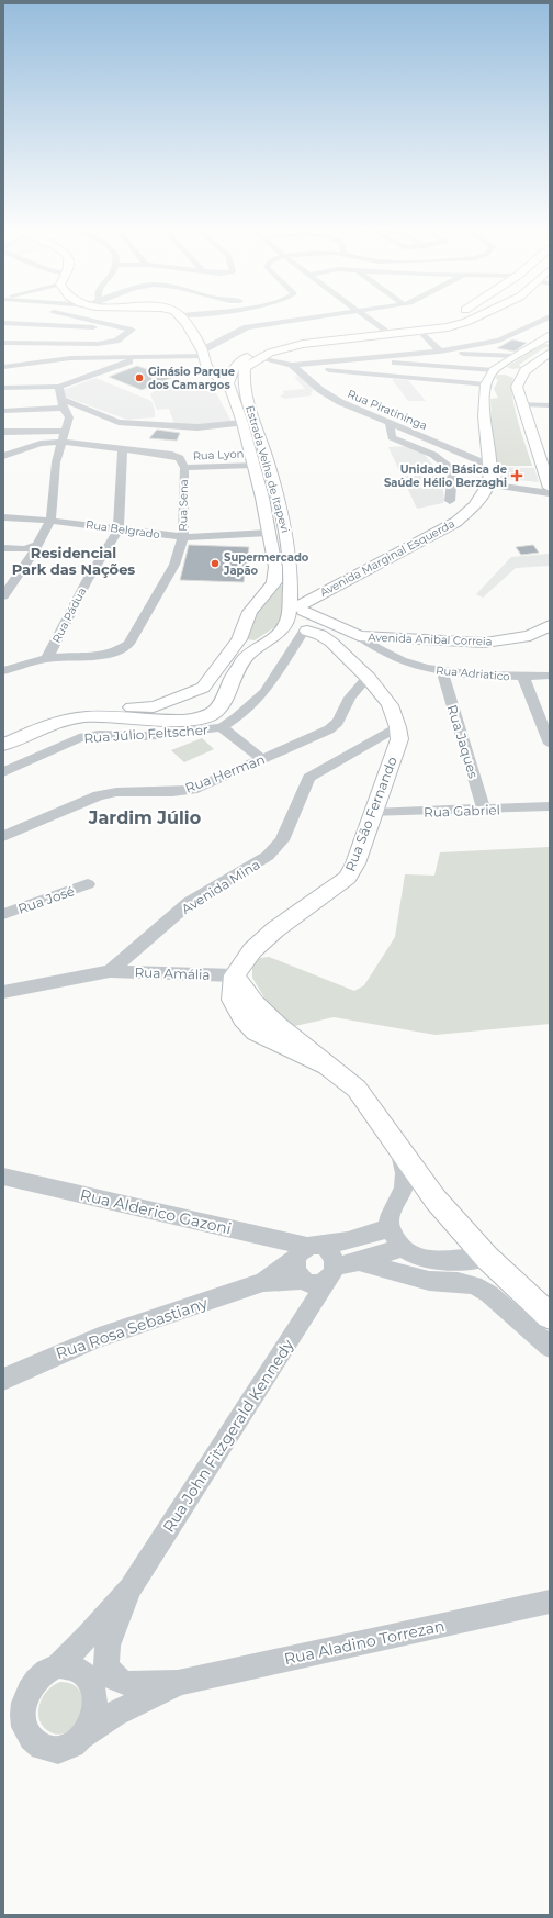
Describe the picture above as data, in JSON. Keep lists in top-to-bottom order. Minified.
{"streets":{"main road":["Estrada Velha de Itapevi","Avenida Marginal Esquerda","Avenida Anibal Correia","Rua Adriatico","Rua São Fernando"],"street":["Rua Piratininga","Rua Lyon","Rua Sena","Rua Belgrado","Rua Pádua","Rua Júlio Feltscher","Rua Jaques","Rua Herman","Rua Gabriel","Avenida Mina","Rua José","Rua Amália","Rua Alderico Gazoni","Rua Rosa Sebastiany","Rua John Fitzgerald Kennedy","Rua Aladino Torrezan"]},"crossings":[["Rua Piratininga","Avenida Marginal Esquerda"],["Rua Lyon","Estrada Velha de Itapevi"],["Rua Lyon","Rua Sena"],["Estrada Velha de Itapevi","Rua Belgrado"],["Rua Sena","Rua Belgrado"],["Rua Sena","Rua Pádua"],["Rua Belgrado","Rua Pádua"],["Avenida Marginal Esquerda","Rua Adriatico"],["Avenida Anibal Correia","Rua Adriatico"],["Rua Adriatico","Rua Jaques"],["Rua Júlio Feltscher","Rua São Fernando"],["Rua Jaques","Rua Gabriel"],["Rua Herman","Rua São Fernando"],["Rua Gabriel","Rua São Fernando"],["Rua São Fernando","Avenida Mina"],["Rua São Fernando","Rua Amália"],["Avenida Mina","Rua Amália"],["Rua Alderico Gazoni","Rua Rosa Sebastiany"],["Rua Alderico Gazoni","Rua John Fitzgerald Kennedy"],["Rua Rosa Sebastiany","Rua John Fitzgerald Kennedy"]],"districts":["Residencial Park das Nações","Jardim Júlio"],"places":{"other":["Ginásio Parque dos Camargos","Supermercado Japão"],"health":["Unidade Básica de Saúde Hélio Berzaghi"]}}
